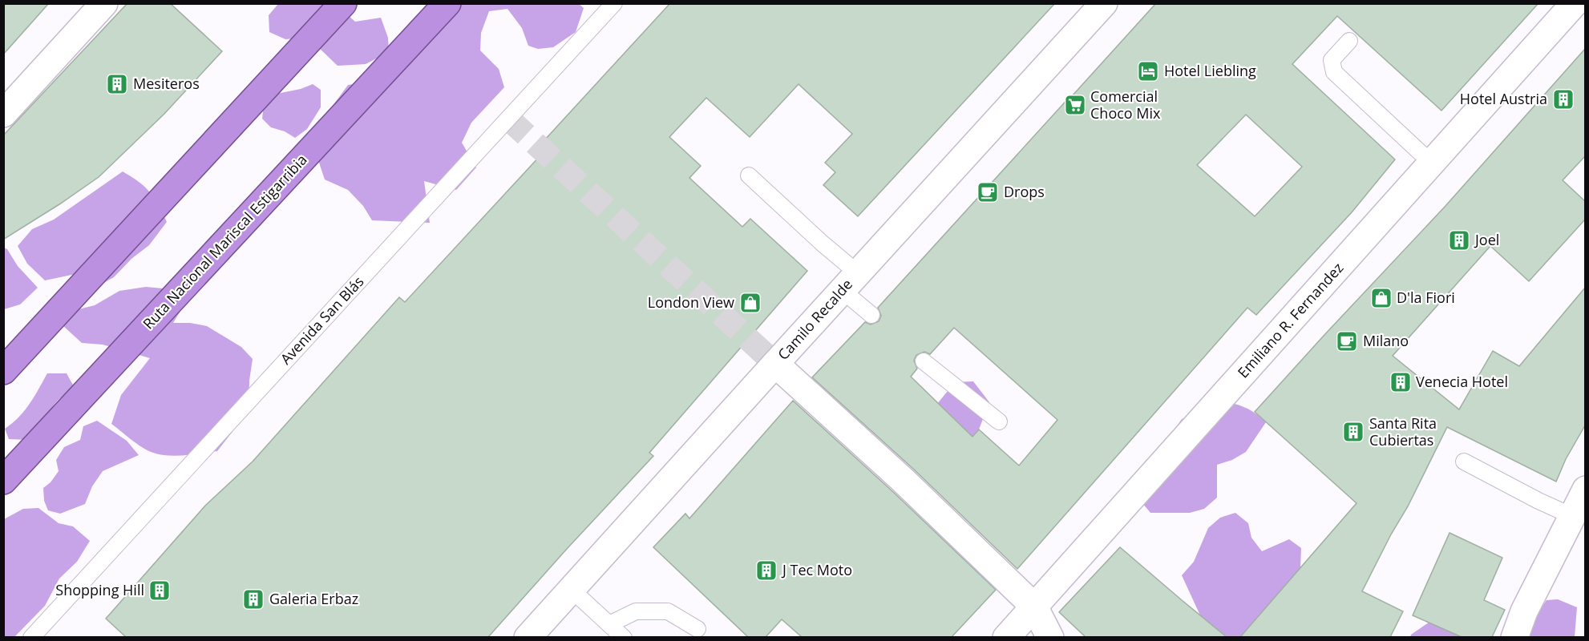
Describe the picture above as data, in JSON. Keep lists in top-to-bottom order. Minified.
{"streets":{"highway":["Ruta Nacional Mariscal Estigarribia"],"street":["Camilo Recalde","Emiliano R. Fernandez"],"lane":["Avenida San Blás"]},"places":{"hotel":["Hotel Liebling"],"building":["Mesiteros","Hotel Austria","Joel","Venecia Hotel","Santa Rita Cubiertas","J Tec Moto","Shopping Hill","Galeria Erbaz"],"supermarket":["Comercial Choco Mix"],"cafe":["Drops","Milano"],"shop":["D'la Fiori","London View"]}}
